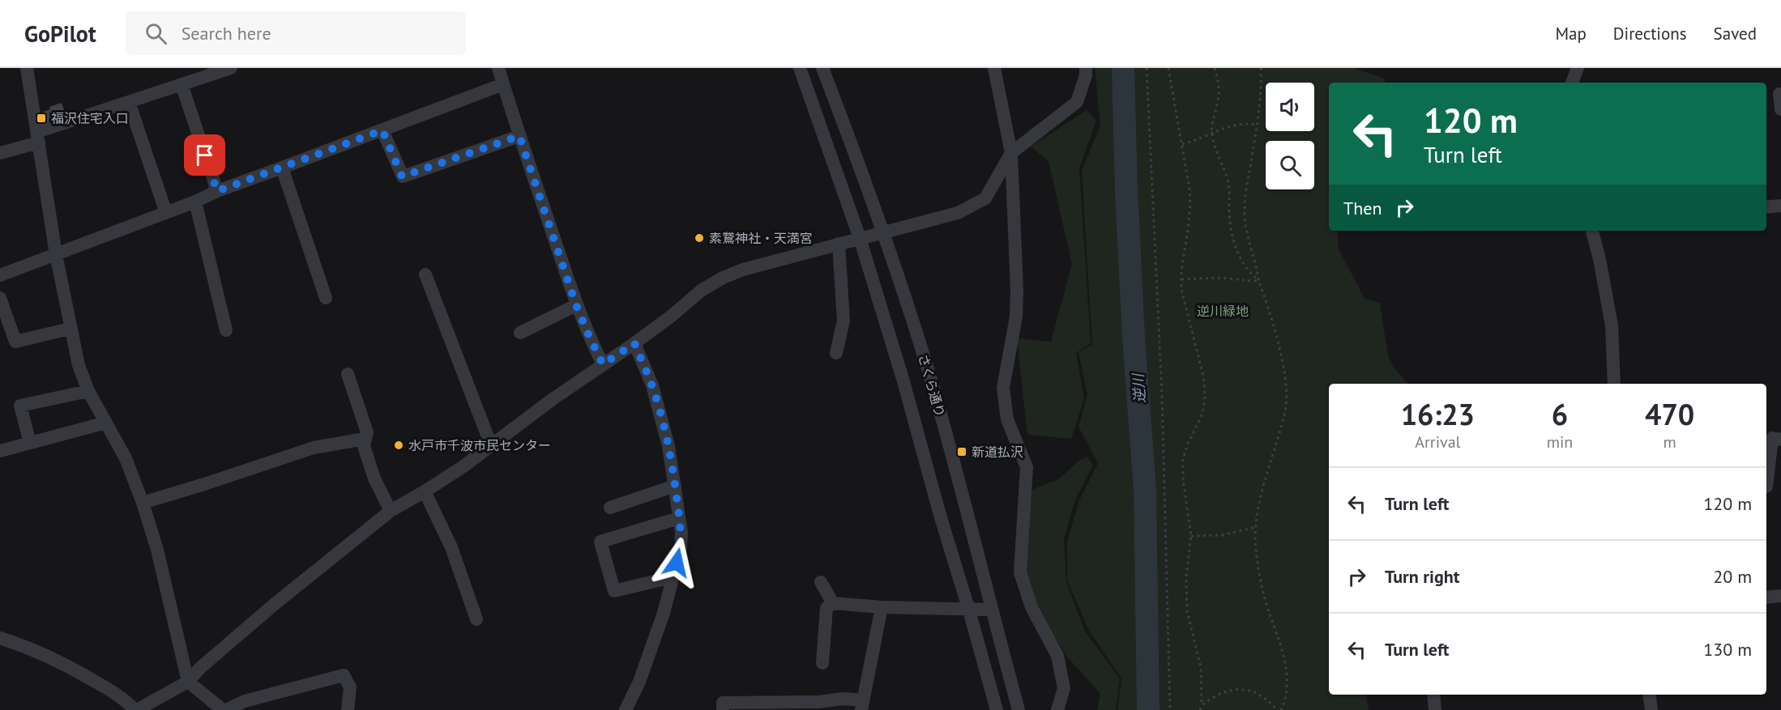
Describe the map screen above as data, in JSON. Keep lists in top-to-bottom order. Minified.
{"streets":{"street":["さくら通り"]},"water":["逆川"],"parks":["逆川緑地"],"places":{"transit":["福沢住宅入口","新道払沢"],"other":["素鵞神社・天満宮","水戸市千波市民センター"]},"page":{"header":"GoPilot","search":"Search here","nav":["Map","Directions","Saved"],"turn":["120 m","Turn left"],"then":"Then","eta":["16:23","Arrival","6","min","470","m"],"list":[{"name":"Turn left","value":"120 m"},{"name":"Turn right","value":"20 m"},{"name":"Turn left","value":"130 m"}]}}
